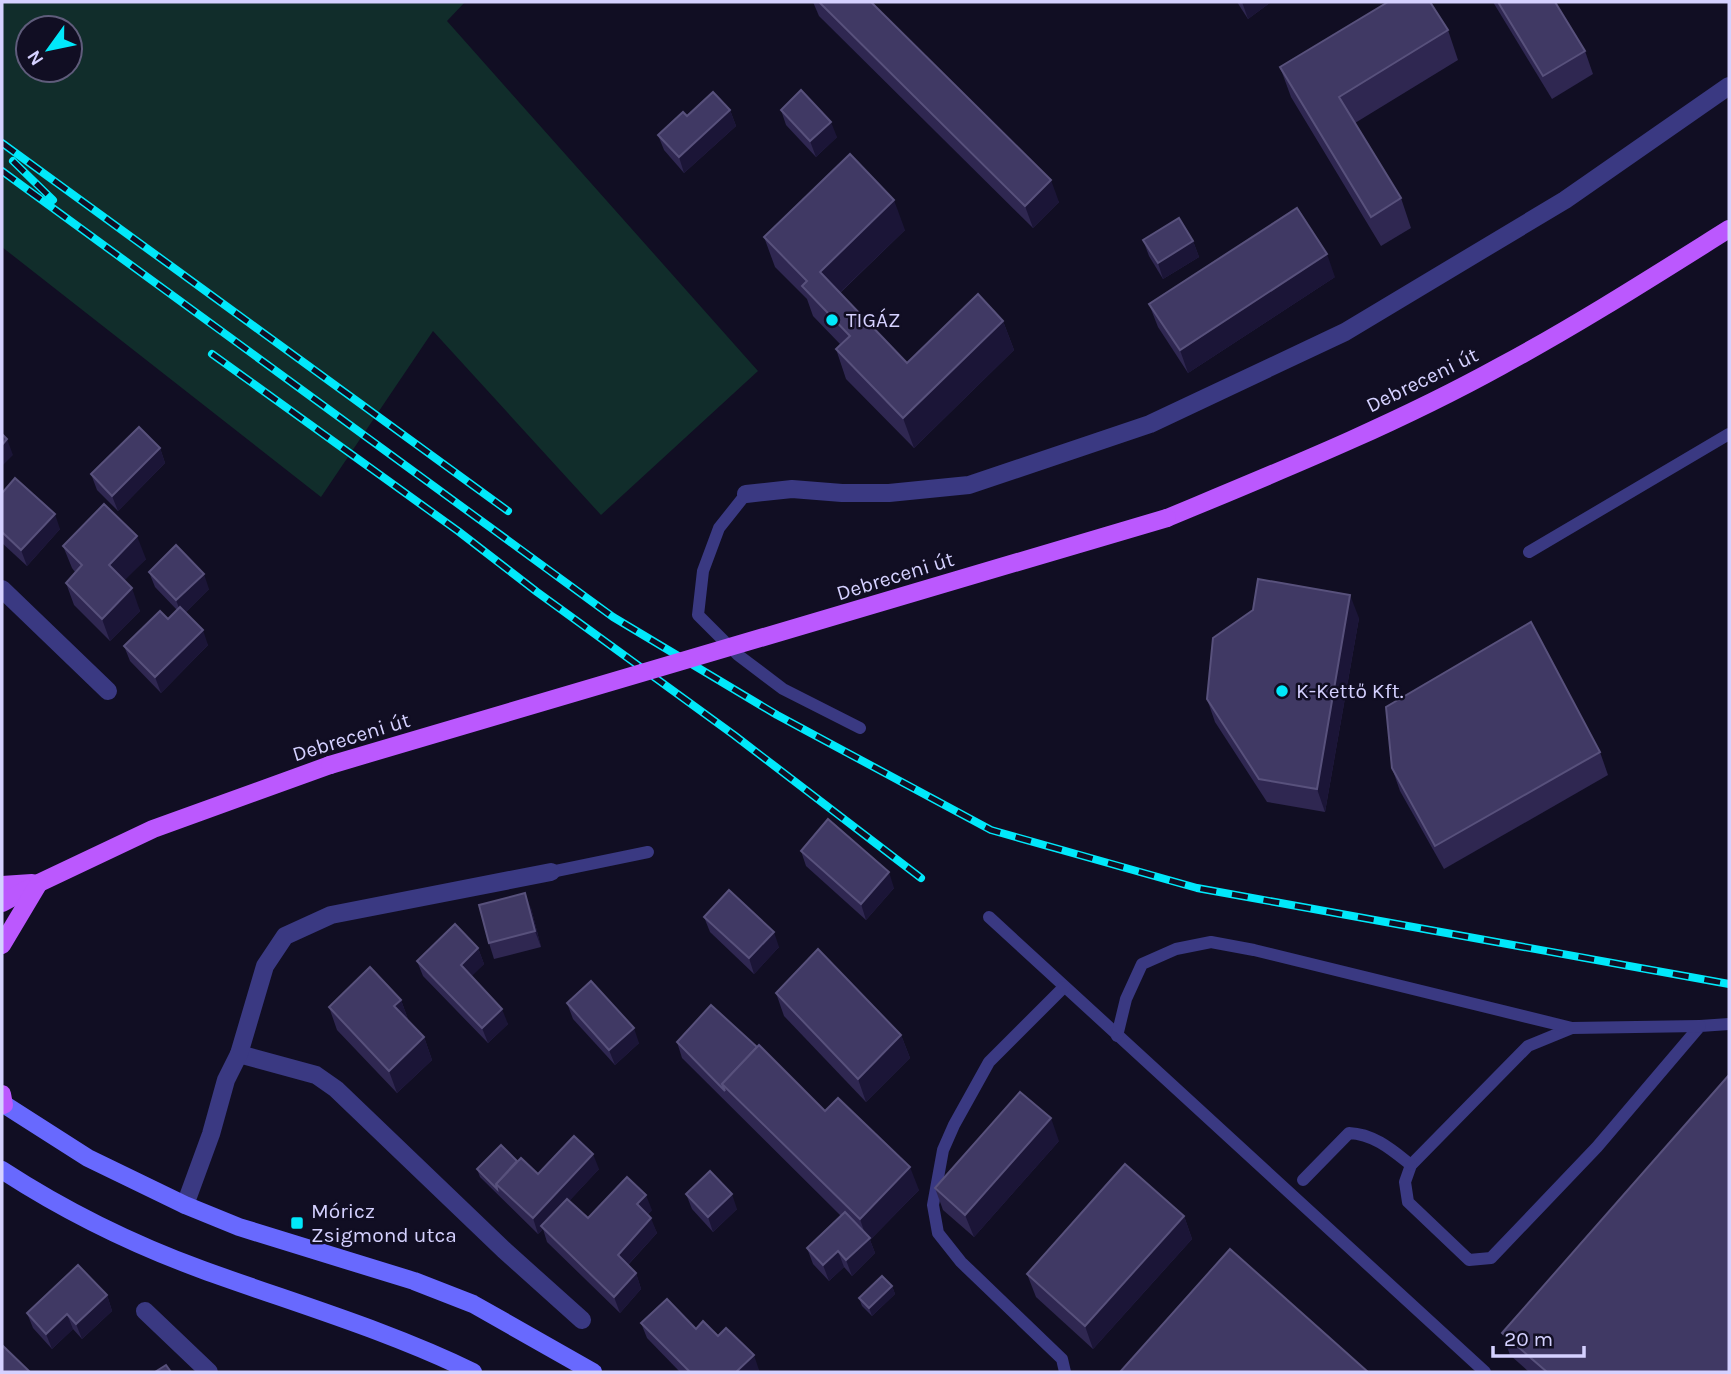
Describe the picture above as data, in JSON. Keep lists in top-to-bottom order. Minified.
{"streets":{"main road":["Debreceni út"]},"places":{"other":["TIGÁZ","K-Kettő Kft."],"transit":["Móricz Zsigmond utca"]},"scale_bar":"20 m","north":"bottom left"}
